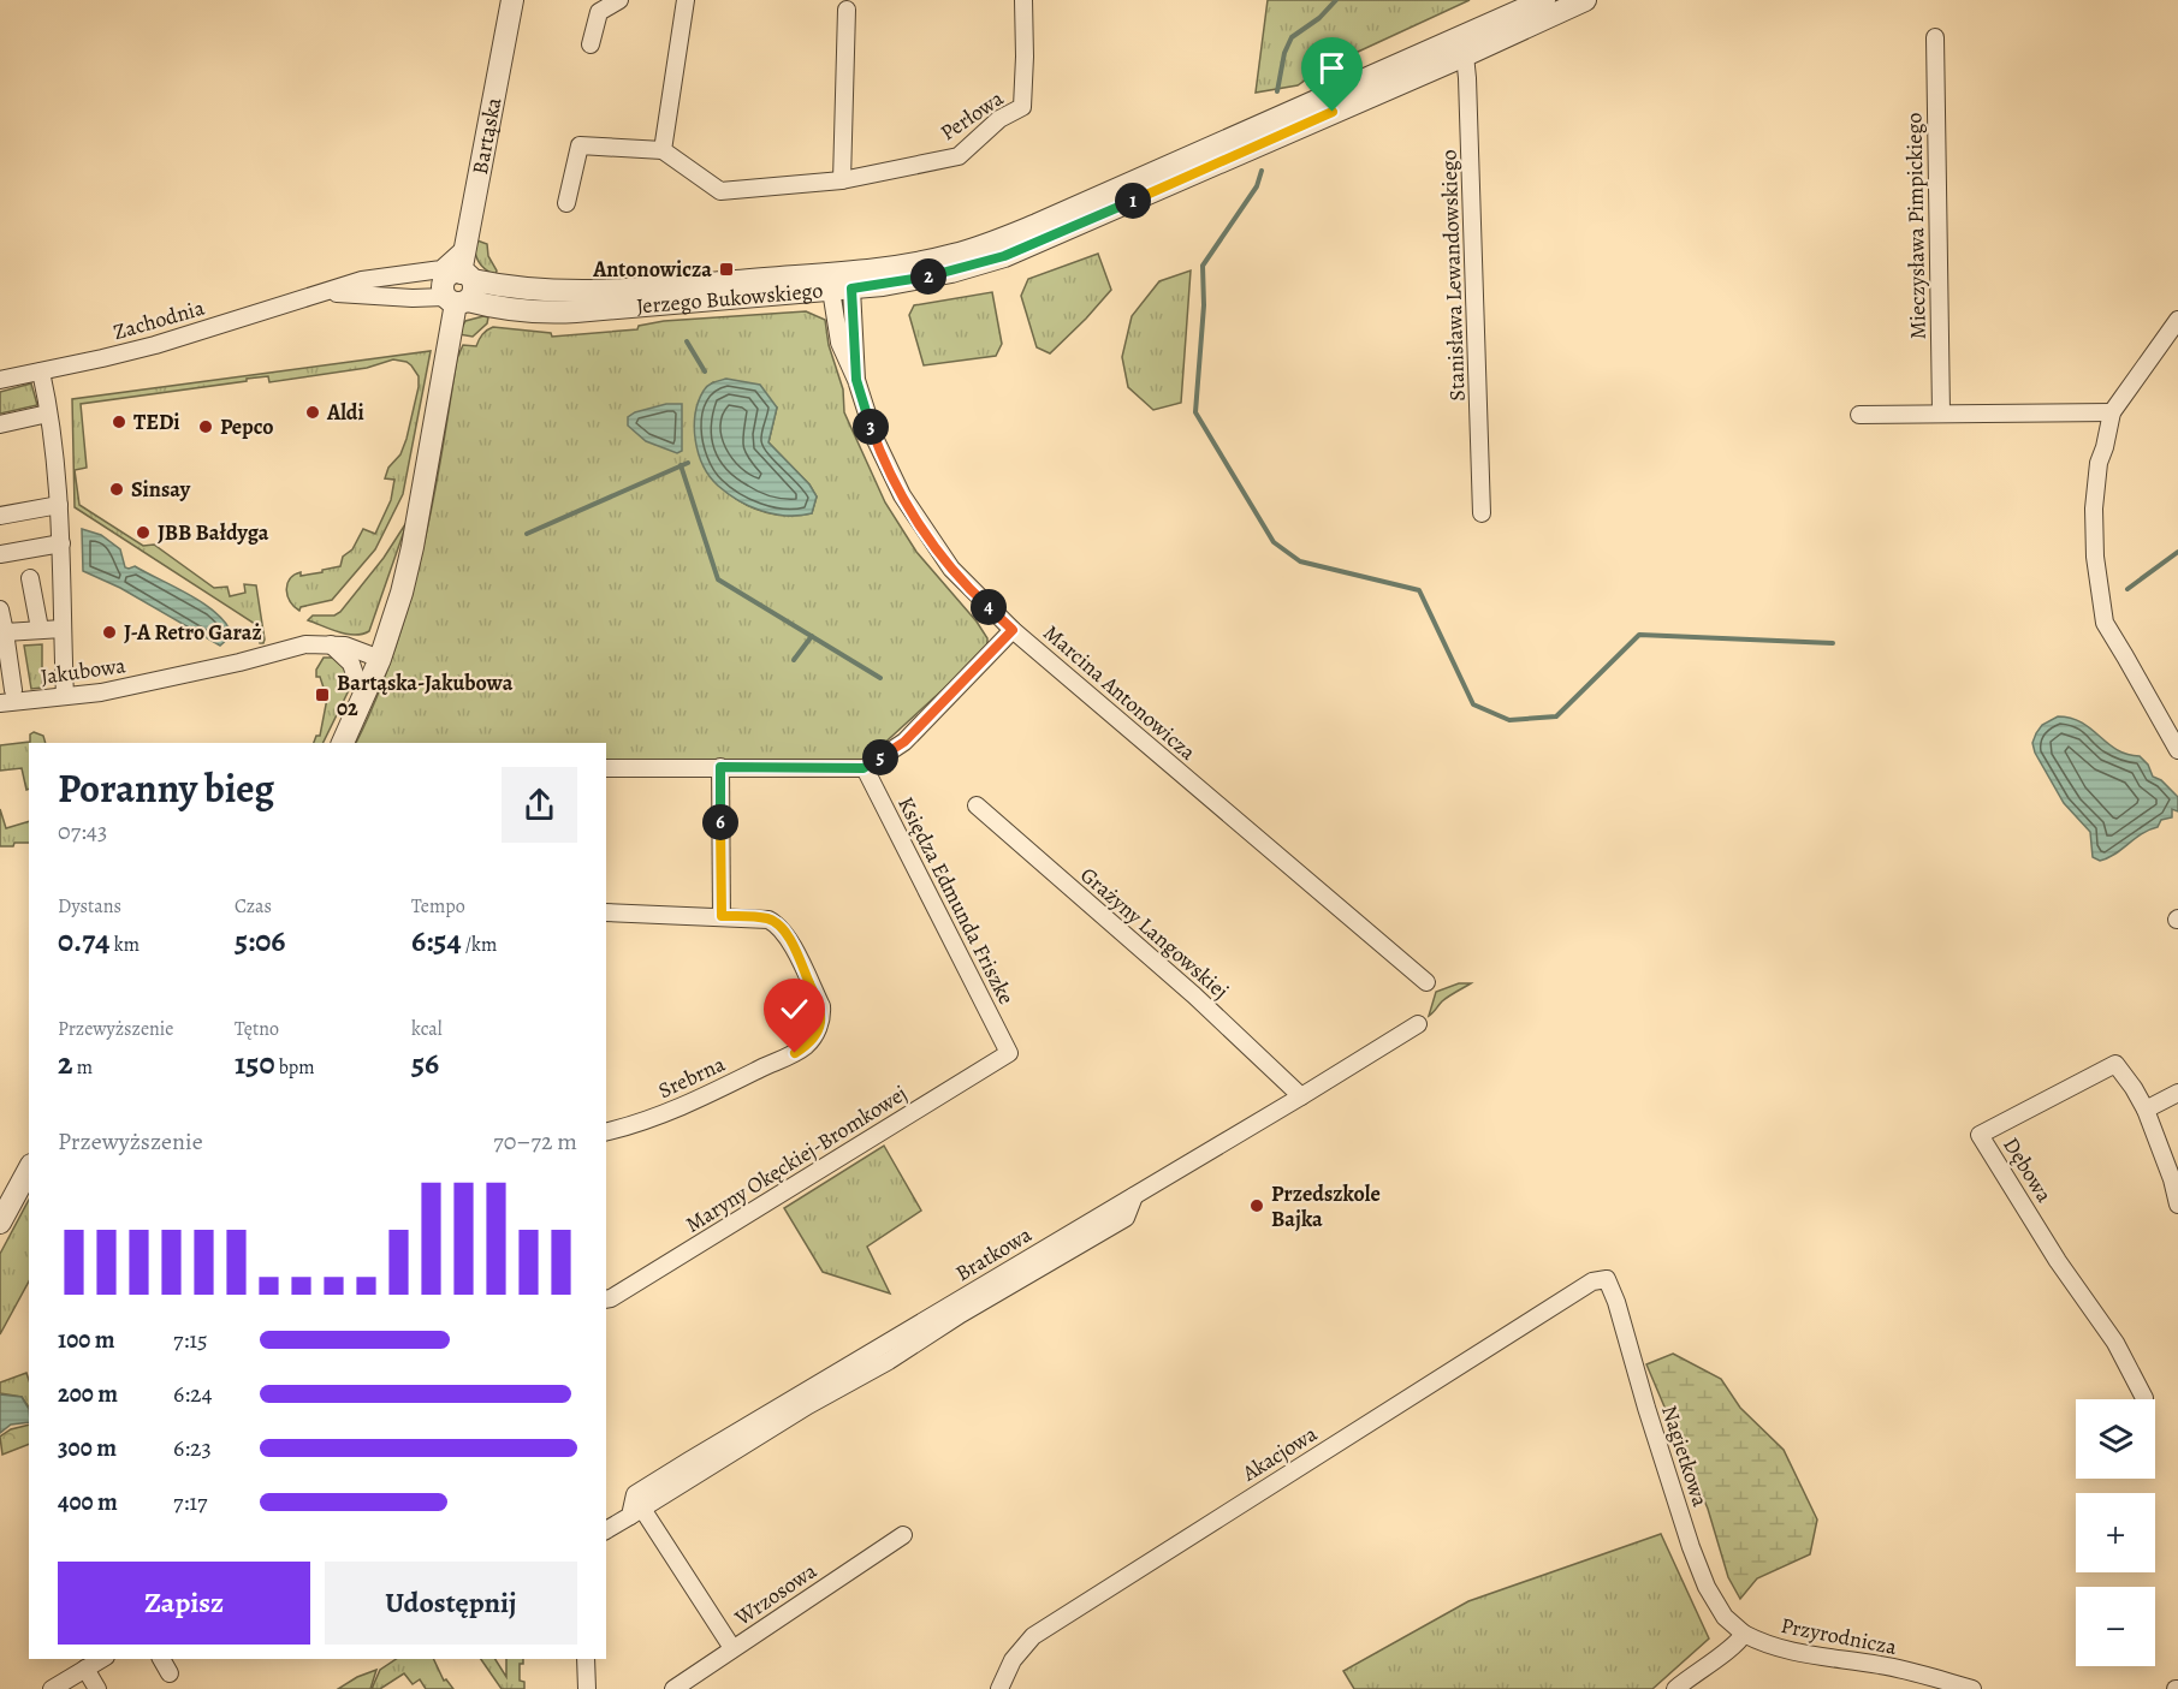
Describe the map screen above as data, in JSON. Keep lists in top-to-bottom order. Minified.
{"streets":{"street":["Perłowa","Bartąska","Mieczysława Pimpickiego","Stanisława Lewandowskiego","Jerzego Bukowskiego","Zachodnia","Jakubowa","Marcina Antonowicza","Księdza Edmunda Friszke","Grażyny Langowskiej","Srebrna","Maryny Okęckiej-Bromkowej","Dębowa","Akacjowa","Nagietkowa","Wrzosowa","Przyrodnicza"]},"crossings":[["Bartąska","Jerzego Bukowskiego"],["Bartąska","Jakubowa"],["Stanisława Lewandowskiego","Jerzego Bukowskiego"],["Jerzego Bukowskiego","Marcina Antonowicza"],["Księdza Edmunda Friszke","Maryny Okęckiej-Bromkowej"],["Akacjowa","Nagietkowa"],["Nagietkowa","Przyrodnicza"]],"places":{"transit":["Antonowicza","Bartąska-Jakubowa 02"],"other":["Aldi","TEDi","Pepco","Sinsay","JBB Bałdyga","J-A Retro Garaż","Przedszkole Bajka"]},"page":{"pins":["1","2","3","4","5","6"],"heading":["Poranny bieg","07:43"],"stats":[["Dystans","0.74 km"],["Czas","5:06"],["Tempo","6:54 /km"],["Przewyższenie","2 m"],["Tętno","150 bpm"],["kcal","56"]],"chart":["Przewyższenie","70–72 m"],"list":[{"name":"100 m","note":"7:15"},{"name":"200 m","note":"6:24"},{"name":"300 m","note":"6:23"},{"name":"400 m","note":"7:17"}],"map_buttons":["+","−"],"buttons":["Zapisz","Udostępnij"]}}
